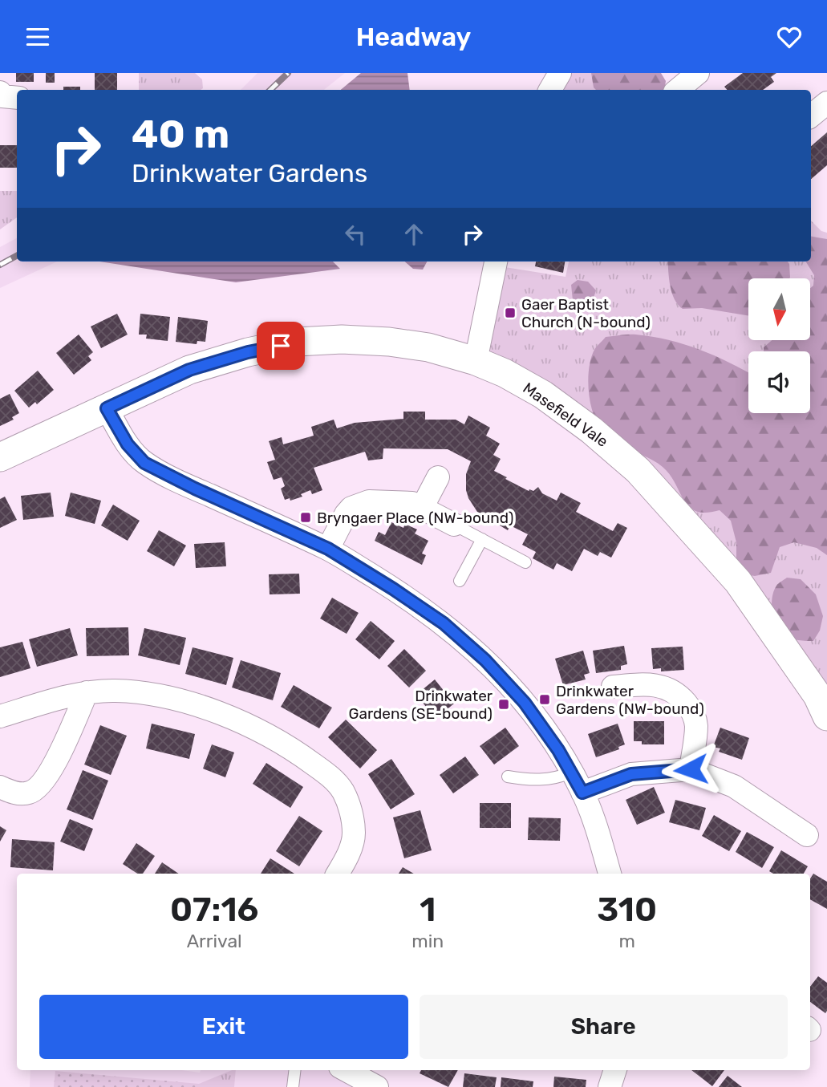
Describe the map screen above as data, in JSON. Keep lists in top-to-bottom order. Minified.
{"streets":{"street":["Masefield Vale"]},"places":{"transit":["Gaer Baptist Church (N-bound)","Bryngaer Place (NW-bound)","Drinkwater Gardens (NW-bound)","Drinkwater Gardens (SE-bound)"]},"north":"bottom","page":{"header":"Headway","turn":["40 m","Drinkwater Gardens"],"eta":["07:16","Arrival","1","min","310","m"],"buttons":["Exit","Share"]}}
